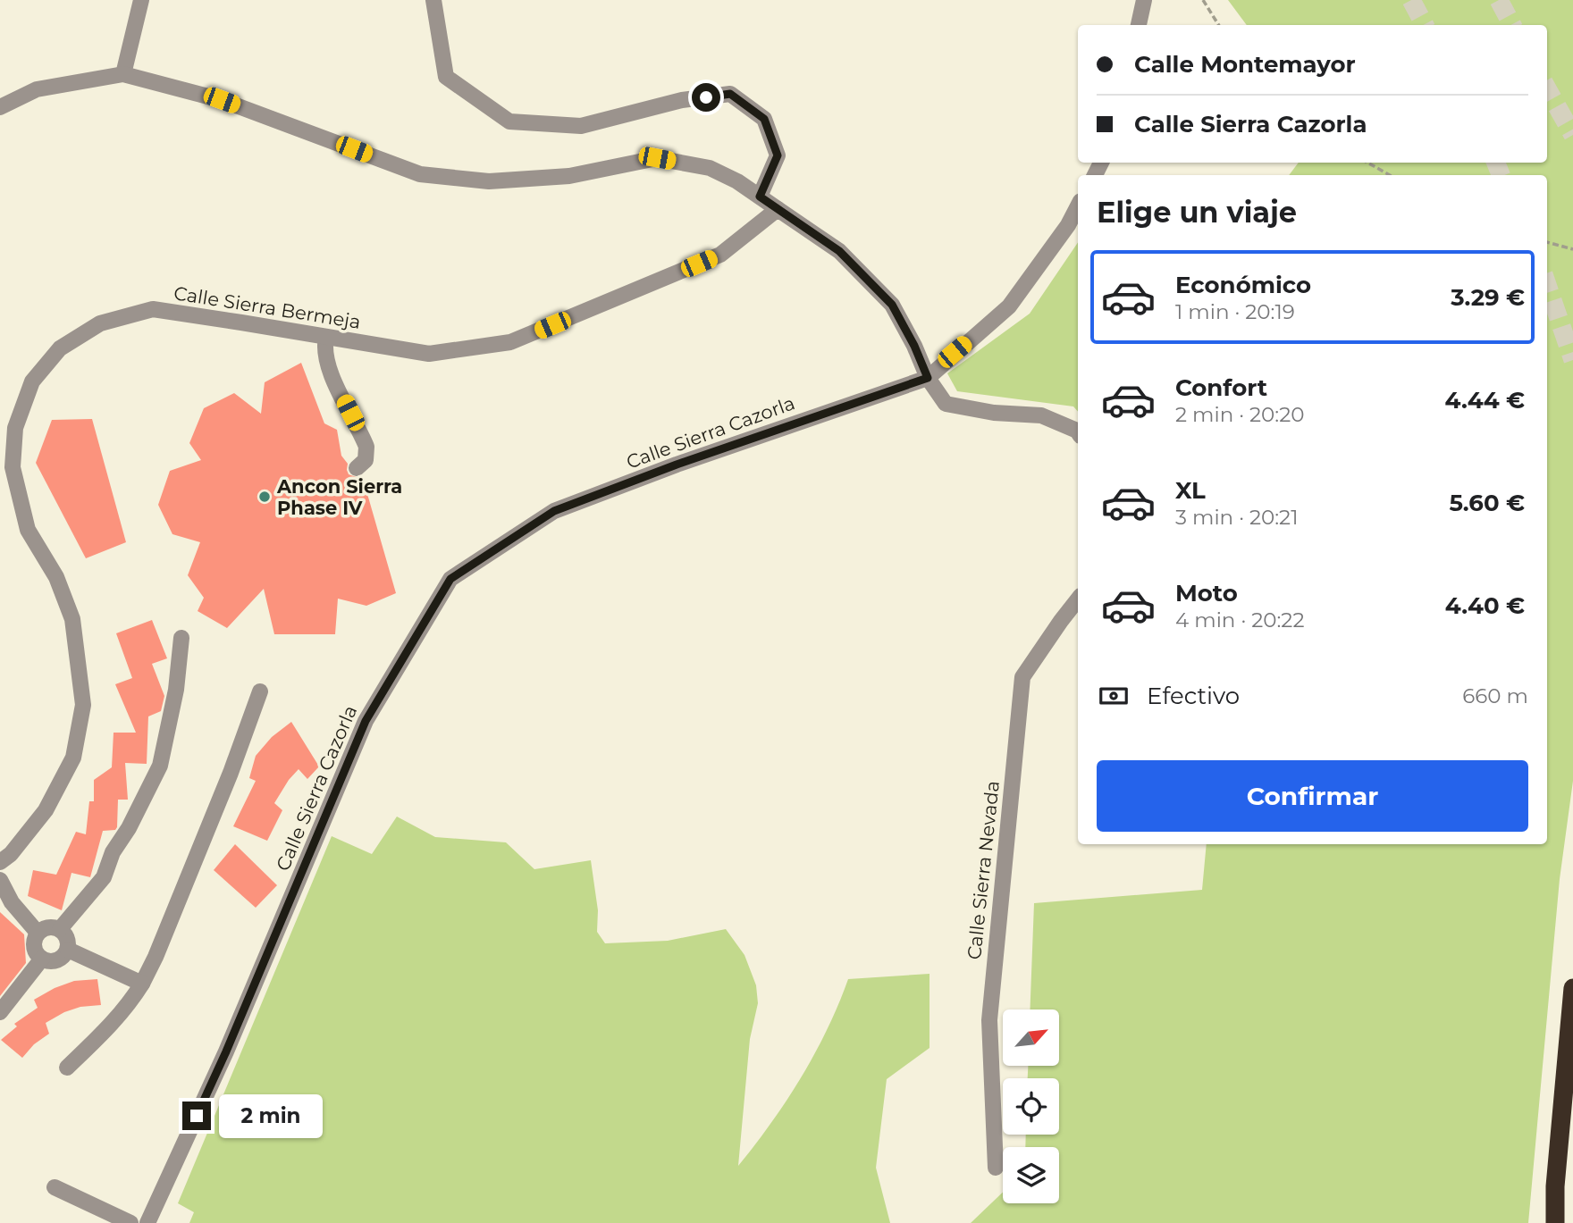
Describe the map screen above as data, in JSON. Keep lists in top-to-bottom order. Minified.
{"streets":{"street":["Calle Sierra Bermeja","Calle Sierra Cazorla","Calle Sierra Nevada"]},"places":["Ancon Sierra Phase IV"],"north":"top right","page":{"banner":["Calle Montemayor","Calle Sierra Cazorla"],"heading":"Elige un viaje","list":[{"name":"Económico","note":"1 min · 20:19","value":"3.29 €"},{"name":"Confort","note":"2 min · 20:20","value":"4.44 €"},{"name":"XL","note":"3 min · 20:21","value":"5.60 €"},{"name":"Moto","note":"4 min · 20:22","value":"4.40 €"}],"pay":["Efectivo","660 m"],"buttons":"Confirmar","bubble":"2 min"}}
